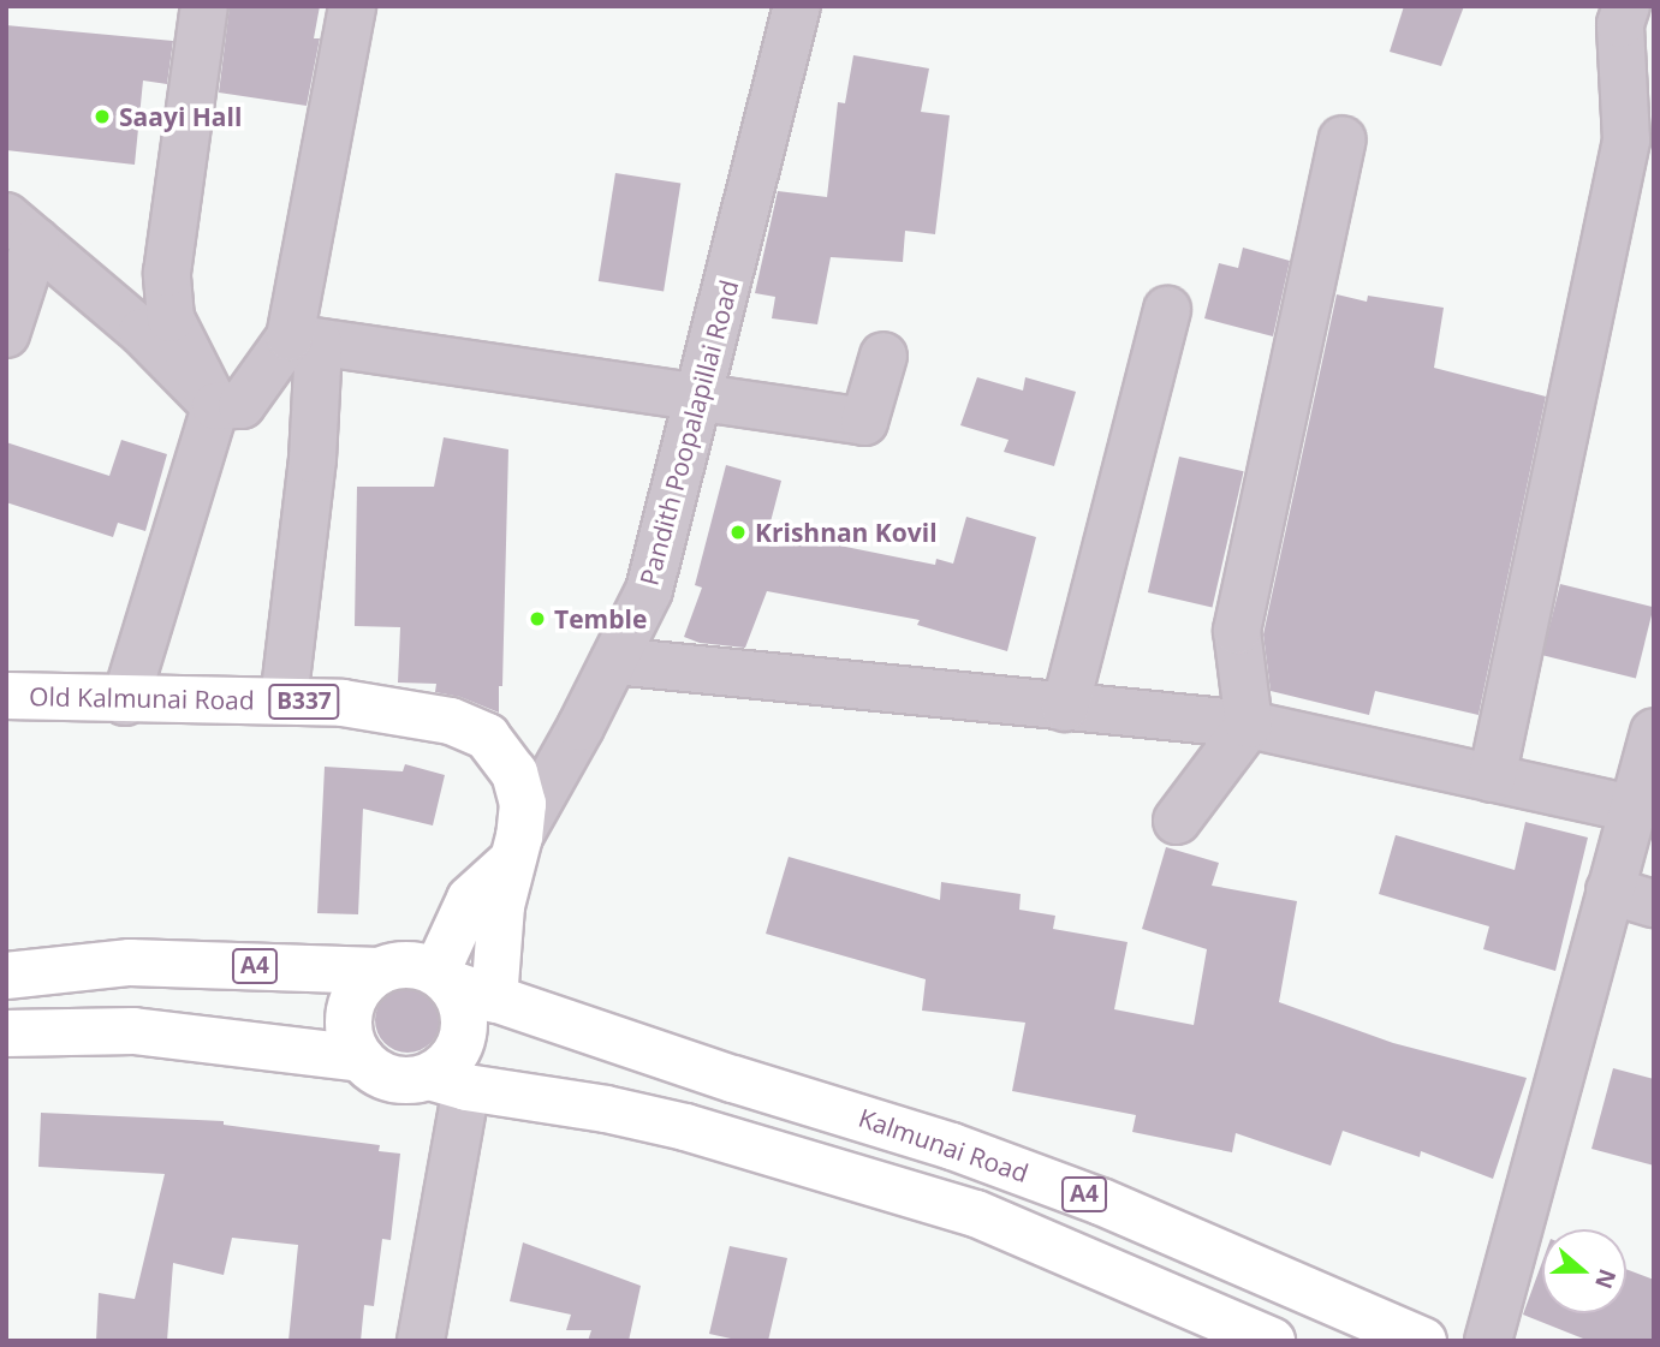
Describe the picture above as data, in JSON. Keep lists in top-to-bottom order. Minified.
{"streets":{"main road":["Old Kalmunai Road","B337","A4","Kalmunai Road"],"street":["Pandith Poopalapillai Road"]},"crossings":[["Pandith Poopalapillai Road","Old Kalmunai Road"],["Old Kalmunai Road","Kalmunai Road"],["A4","Kalmunai Road"]],"places":["Saayi Hall","Krishnan Kovil","Temble"],"north":"right"}
